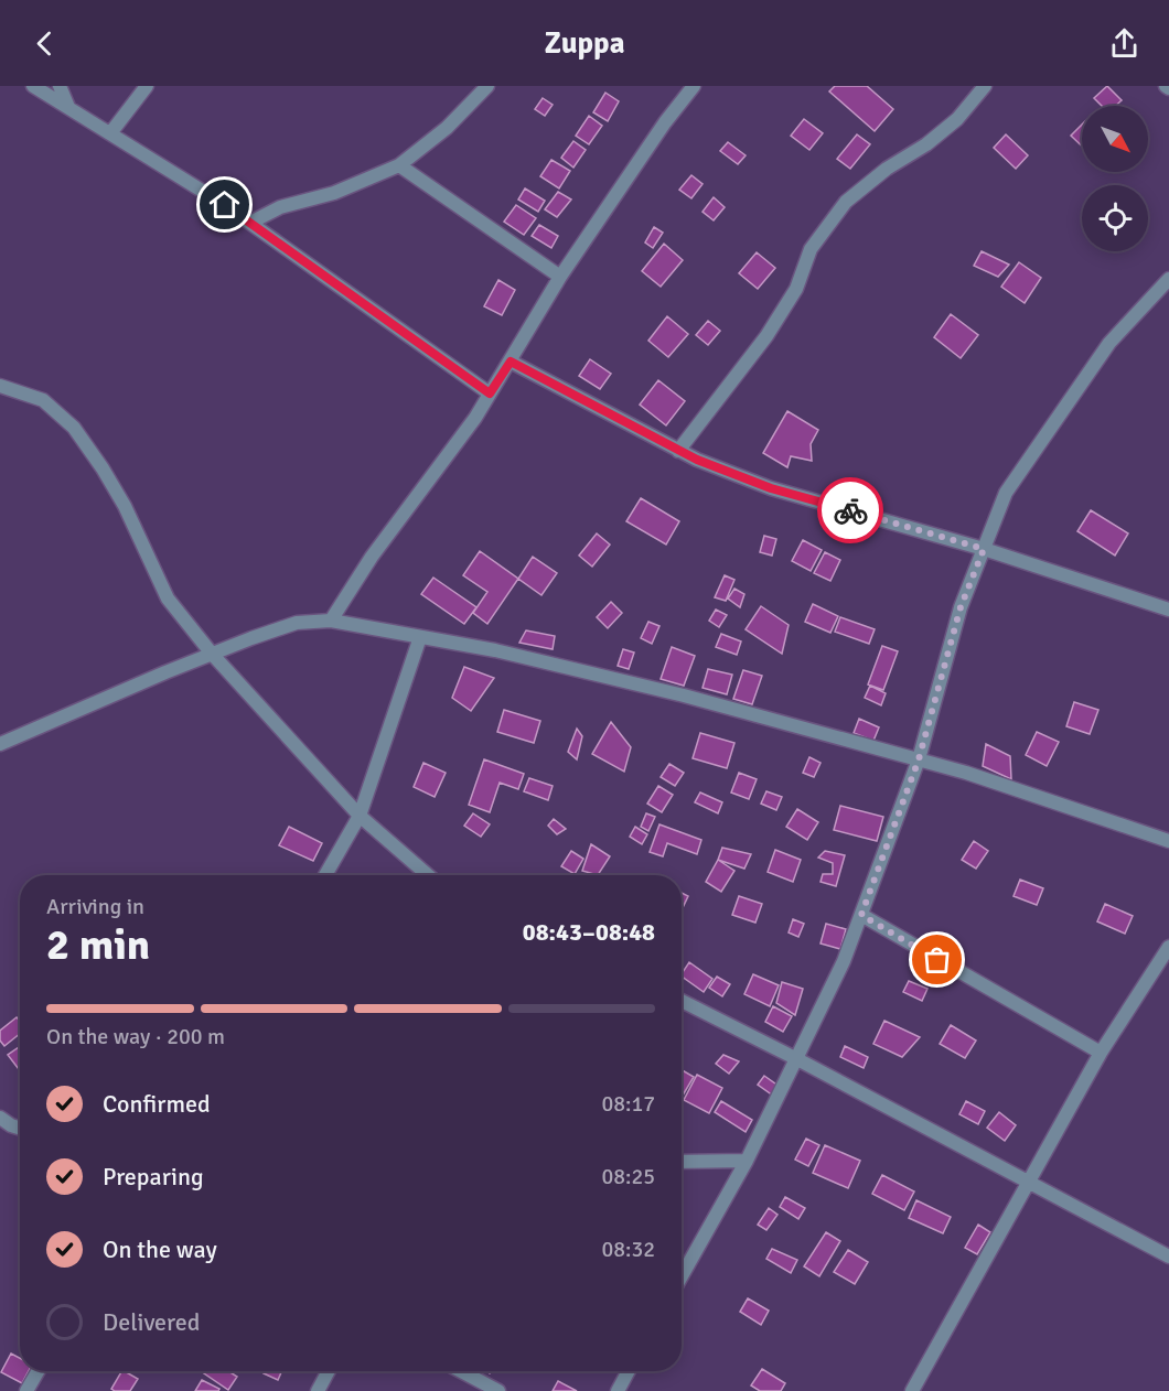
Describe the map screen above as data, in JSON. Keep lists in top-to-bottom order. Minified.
{"north":"bottom right","page":{"header":"Zuppa","heading":["2 min","Arriving in","08:43–08:48"],"bar":"On the way · 200 m","list":[["Confirmed","08:17"],["Preparing","08:25"],["On the way","08:32"],"Delivered"]}}
